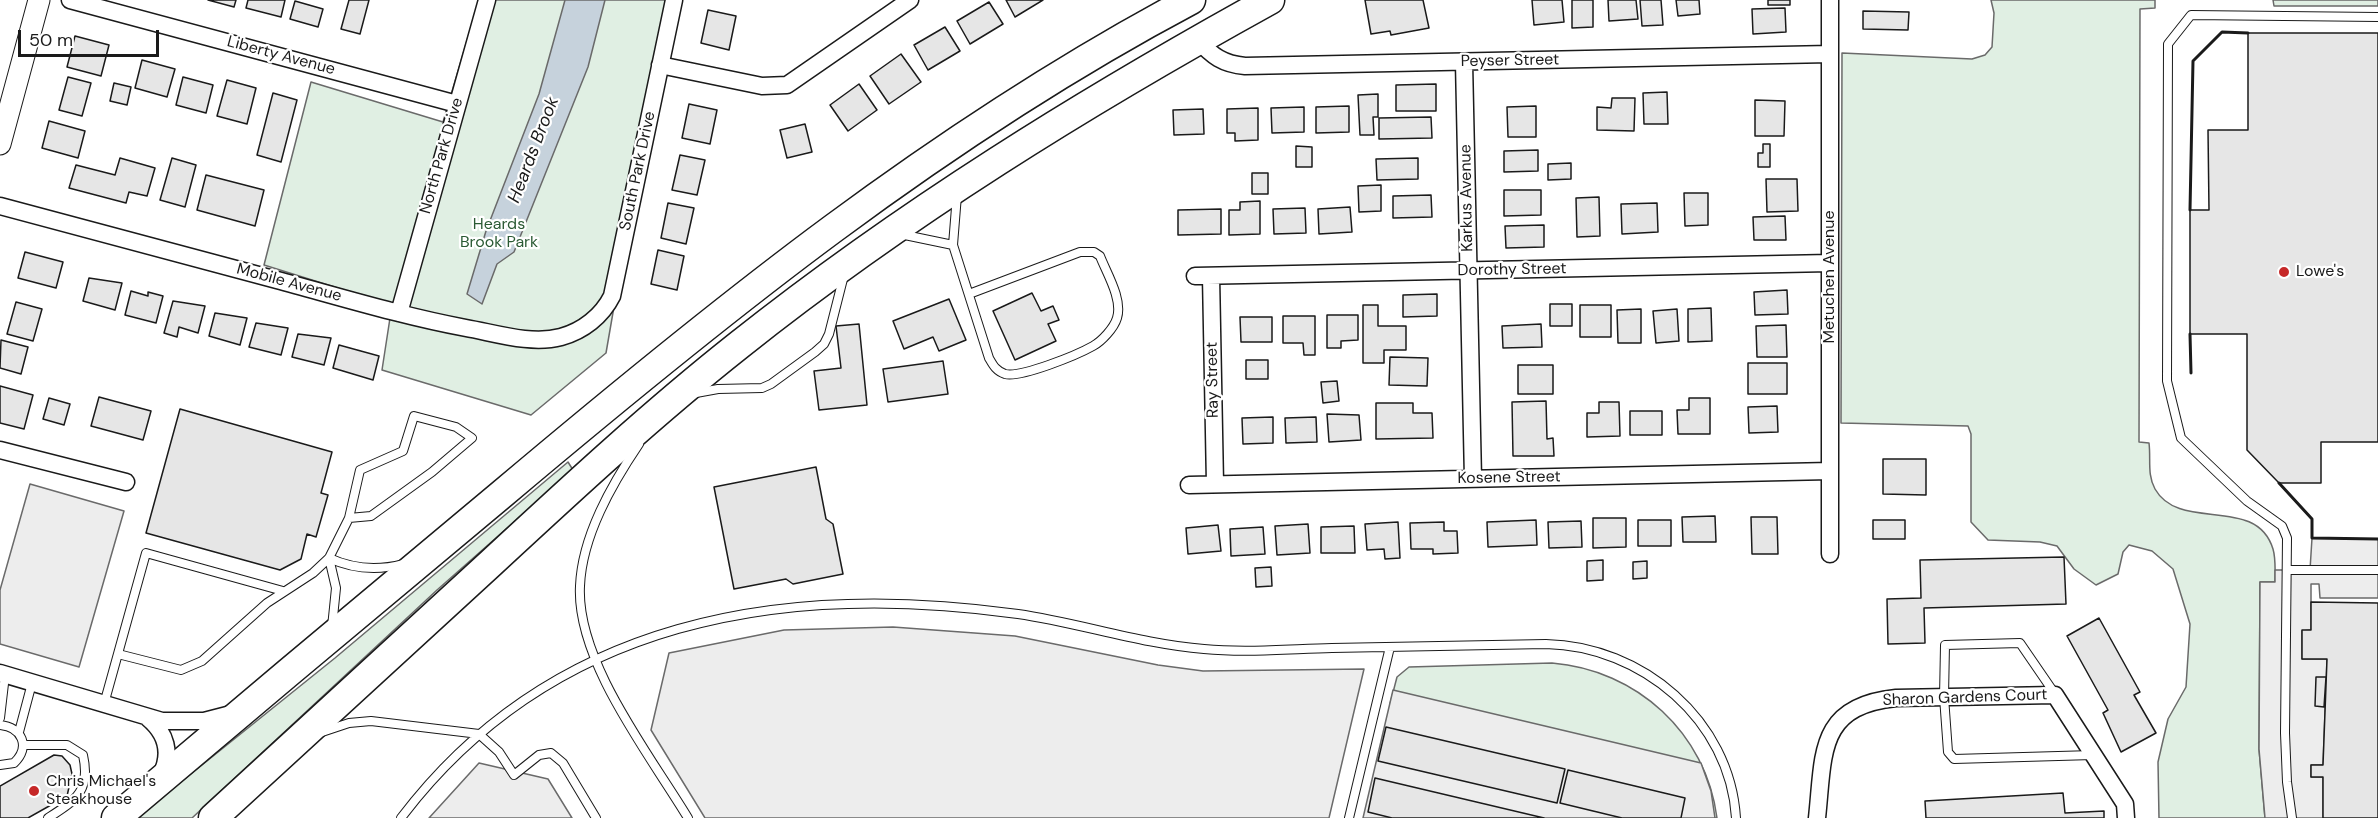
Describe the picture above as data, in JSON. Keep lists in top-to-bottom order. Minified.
{"streets":{"street":["Liberty Avenue","Peyser Street","North Park Drive","South Park Drive","Karkus Avenue","Dorothy Street","Metuchen Avenue","Mobile Avenue","Ray Street","Kosene Street","Sharon Gardens Court"]},"crossings":[["Liberty Avenue","North Park Drive"],["Peyser Street","Karkus Avenue"],["Peyser Street","Metuchen Avenue"],["North Park Drive","Mobile Avenue"],["South Park Drive","Mobile Avenue"],["Karkus Avenue","Dorothy Street"],["Karkus Avenue","Kosene Street"],["Dorothy Street","Metuchen Avenue"],["Dorothy Street","Ray Street"],["Metuchen Avenue","Kosene Street"],["Ray Street","Kosene Street"]],"water":["Heards Brook"],"parks":["Heards Brook Park"],"places":["Lowe's","Chris Michael's Steakhouse"],"scale_bar":"50 m"}
